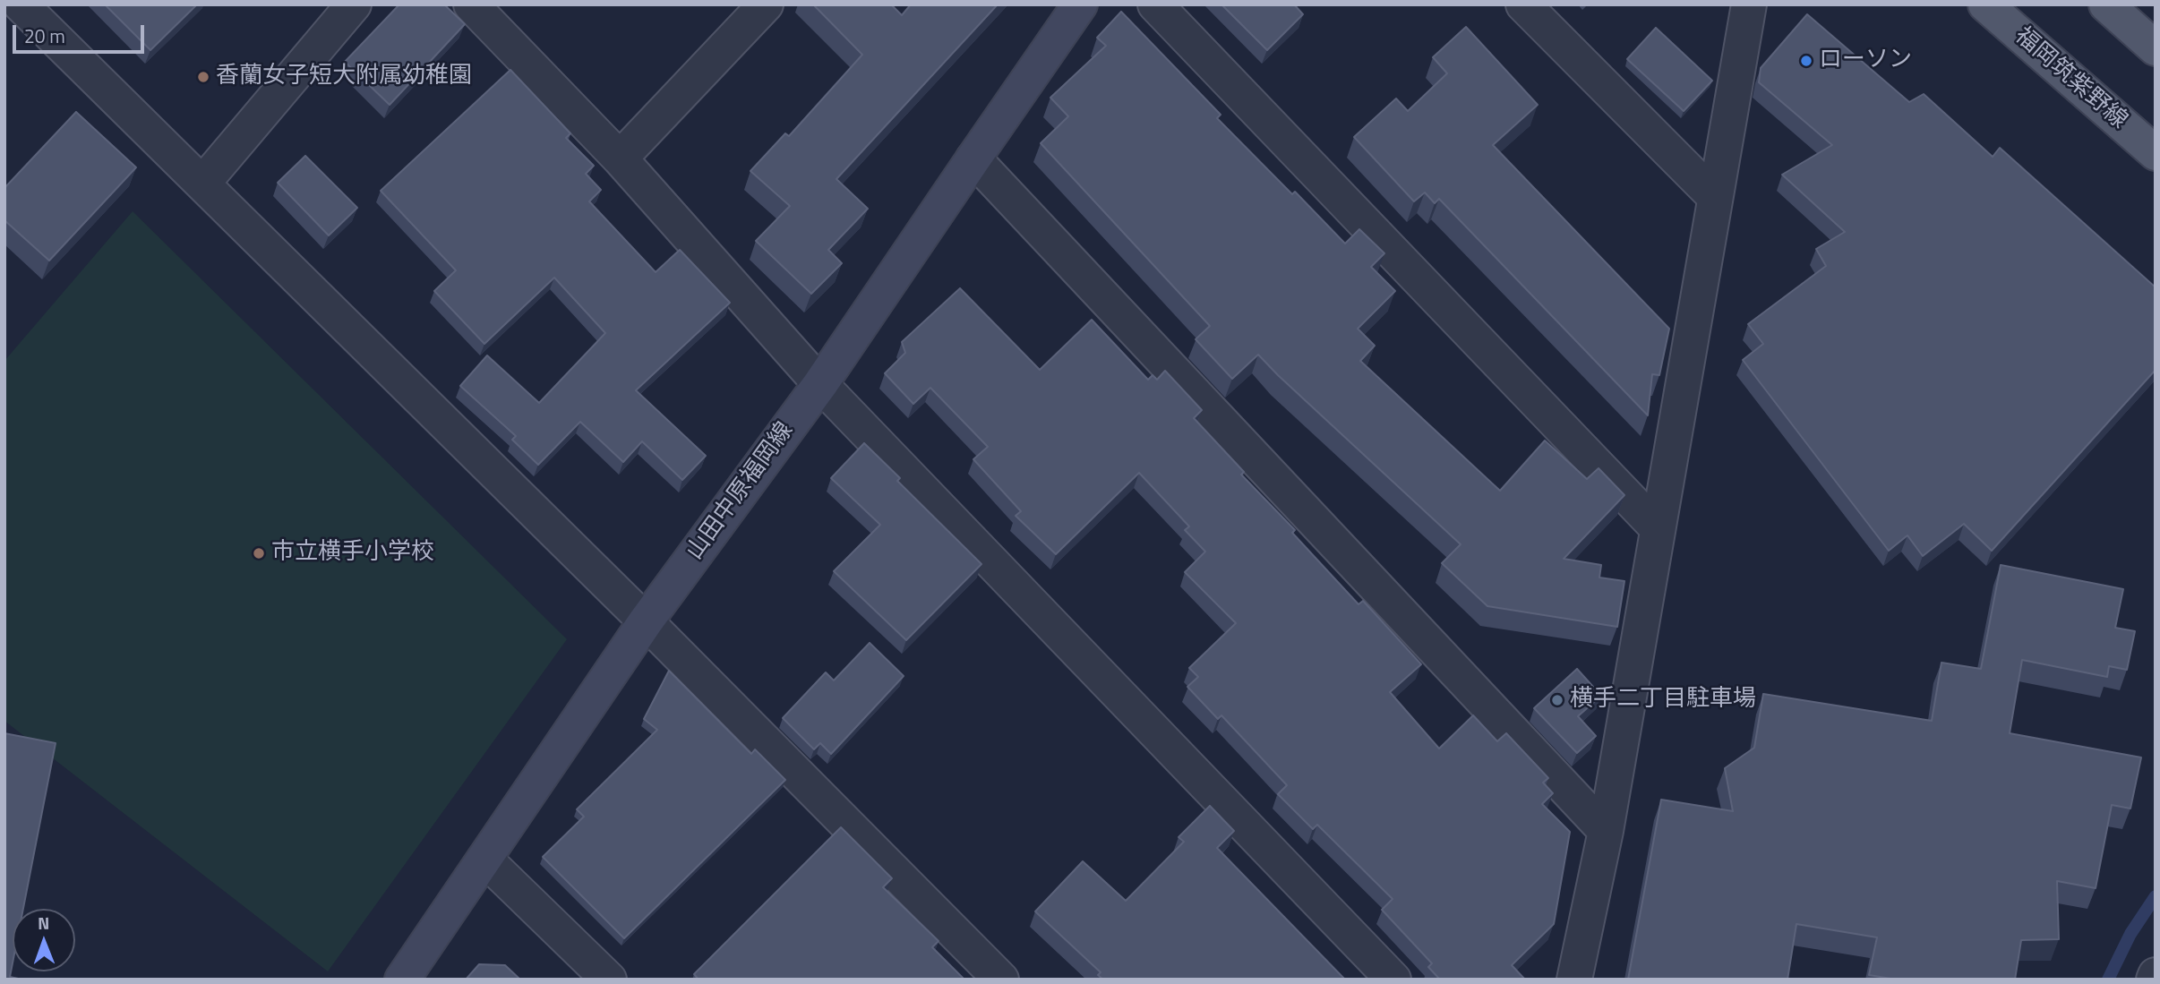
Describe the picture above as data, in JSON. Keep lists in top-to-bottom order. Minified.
{"streets":{"main road":["福岡筑紫野線","山田中原福岡線"]},"places":["ローソン","香蘭女子短大附属幼稚園","市立横手小学校","横手二丁目駐車場"],"scale_bar":"20 m","north":"top"}
